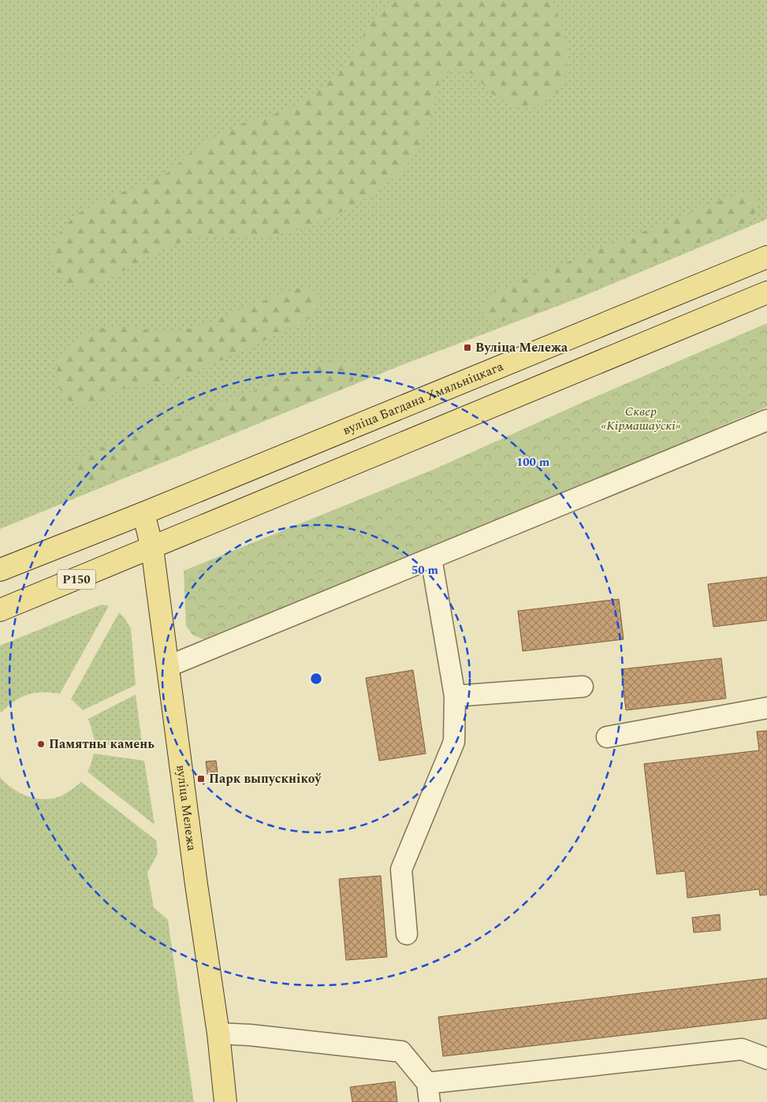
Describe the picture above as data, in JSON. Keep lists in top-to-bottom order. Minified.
{"streets":{"main road":["вуліца Багдана Хмяльніцкага","Р150","вуліца Мележа"]},"crossings":[["вуліца Багдана Хмяльніцкага","вуліца Мележа"],["Р150","вуліца Мележа"]],"parks":["Сквер «Кірмашаўскі»"],"places":{"transit":["Вуліца Мележа","Парк выпускнікоў"],"other":["Памятны камень"]},"rings":["100 m","50 m"]}
